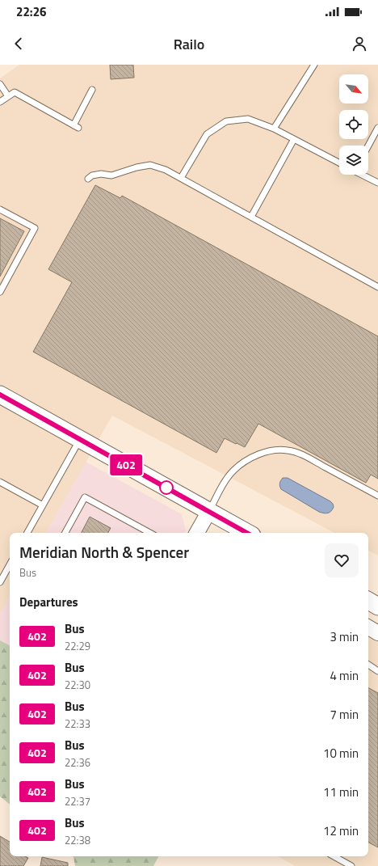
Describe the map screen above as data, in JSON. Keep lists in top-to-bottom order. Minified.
{"lines":["bus line 402"],"north":"bottom right","page":{"status":"22:26","header":"Railo","on_map":"402","heading":[["Meridian North & Spencer","Bus"],"Departures"],"list":[{"mark":"402","name":"Bus","note":"22:29","value":"3 min"},{"mark":"402","name":"Bus","note":"22:30","value":"4 min"},{"mark":"402","name":"Bus","note":"22:33","value":"7 min"},{"mark":"402","name":"Bus","note":"22:36","value":"10 min"},{"mark":"402","name":"Bus","note":"22:37","value":"11 min"},{"mark":"402","name":"Bus","note":"22:38","value":"12 min"}]}}
